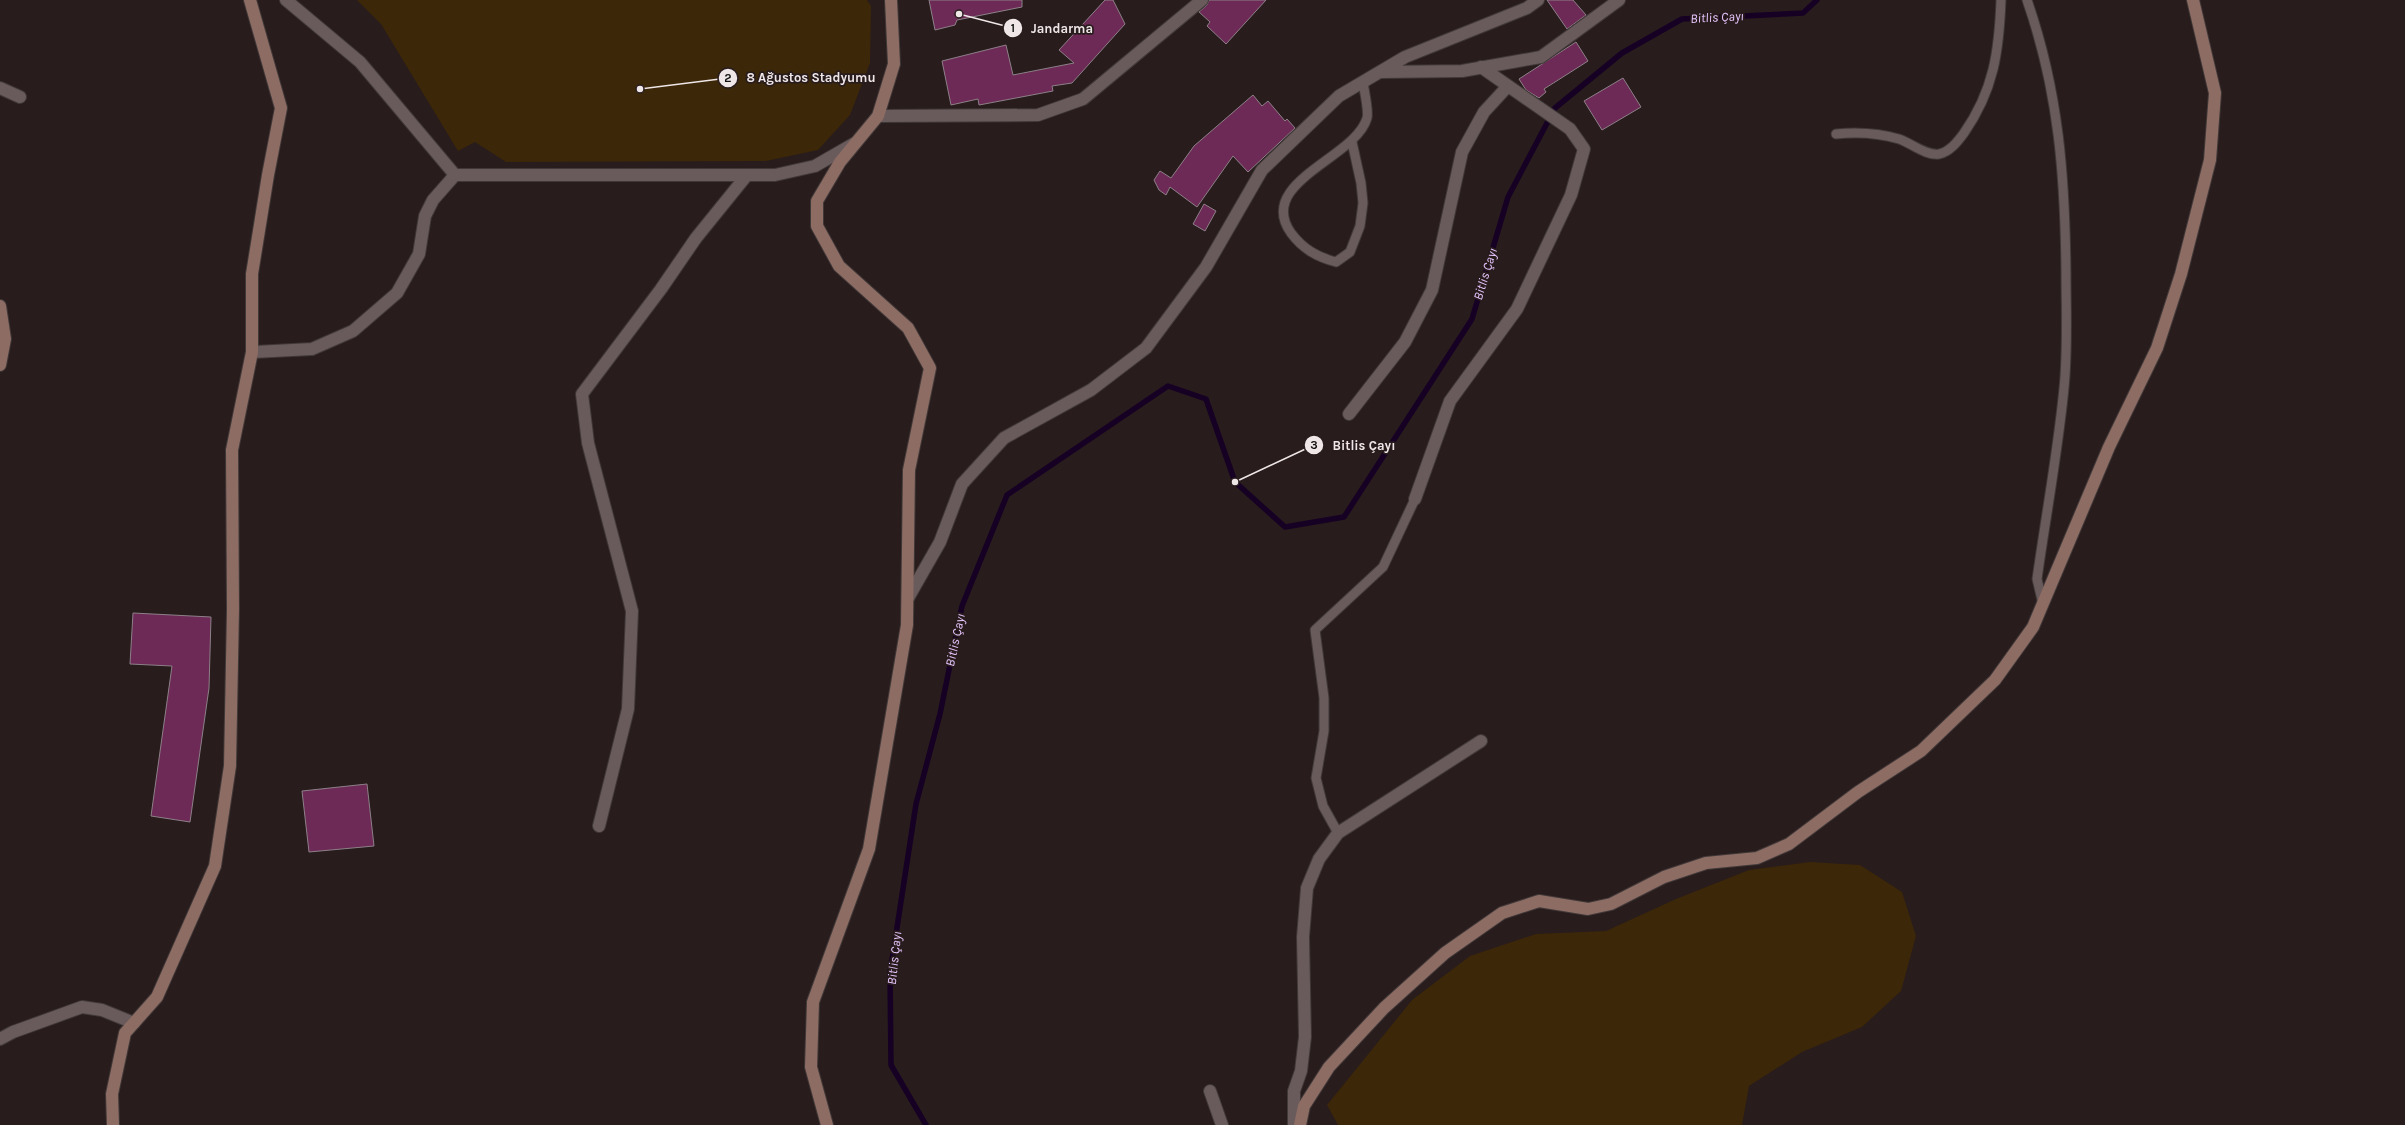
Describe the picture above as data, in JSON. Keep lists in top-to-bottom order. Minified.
{"water":["Bitlis Çayı"],"places":["Jandarma","8 Ağustos Stadyumu","Bitlis Çayı"]}
